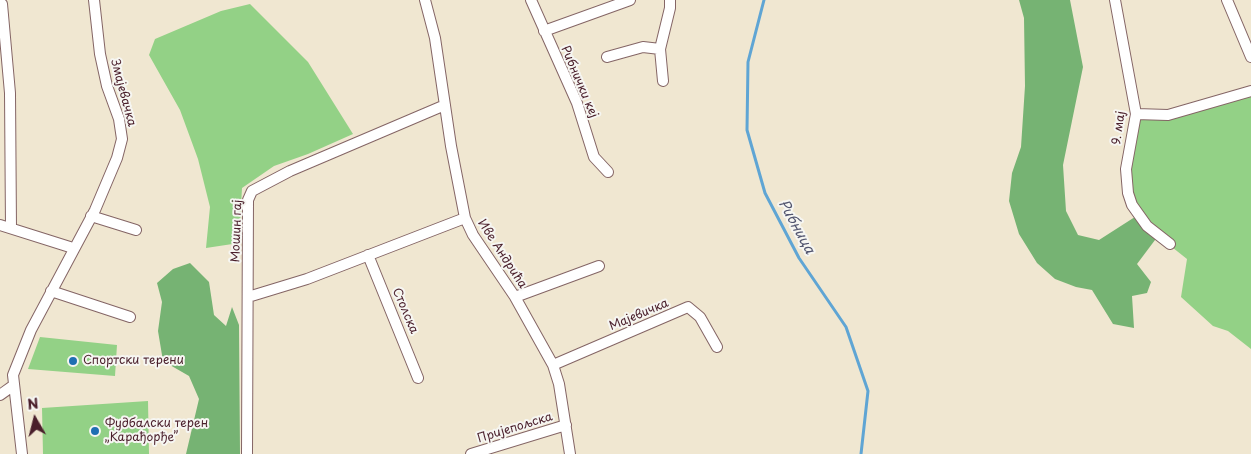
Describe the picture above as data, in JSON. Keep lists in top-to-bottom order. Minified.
{"streets":{"street":["Рибнички кеј","Змајевачка","9. мај","Мошин гај","Иве Андрића","Столска","Мајевичка","Пријепољска"]},"crossings":[["Мошин гај","Иве Андрића"],["Иве Андрића","Мајевичка"],["Иве Андрића","Пријепољска"]],"water":["Рибница"],"places":["Спортски терени","Фудбалски терен „Карађорђе”"],"north":"top"}
